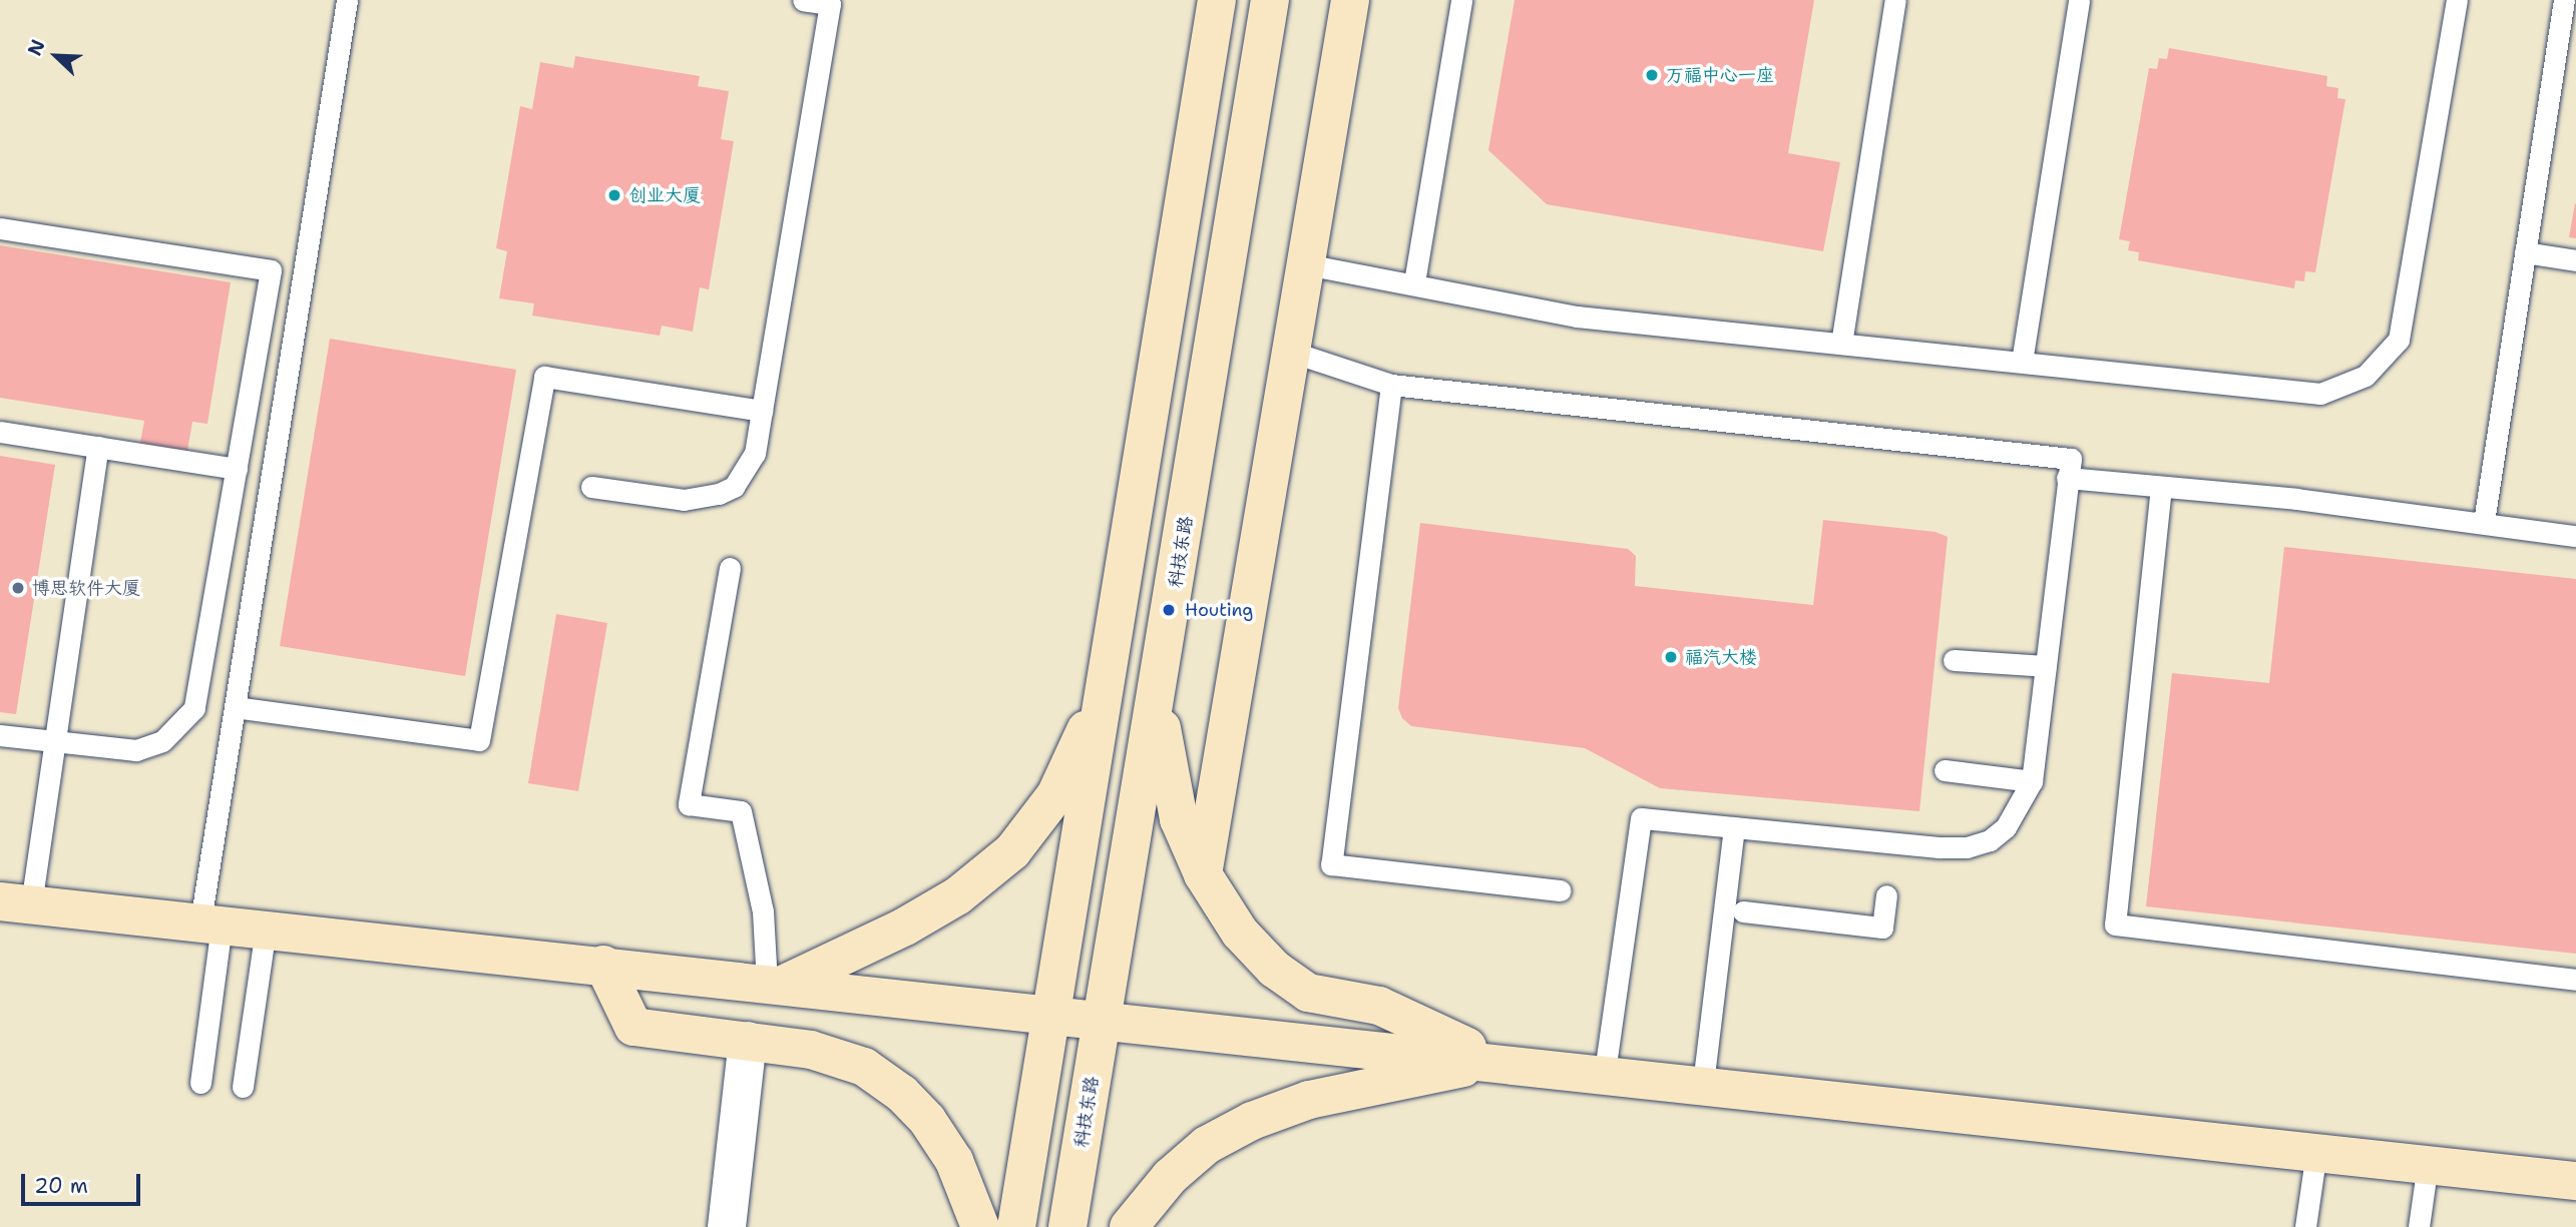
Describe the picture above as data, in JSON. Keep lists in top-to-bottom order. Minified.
{"streets":{"main road":["科技东路"]},"places":["万福中心一座","创业大厦","博思软件大厦","Houting","福汽大楼"],"scale_bar":"20 m","north":"top left"}
